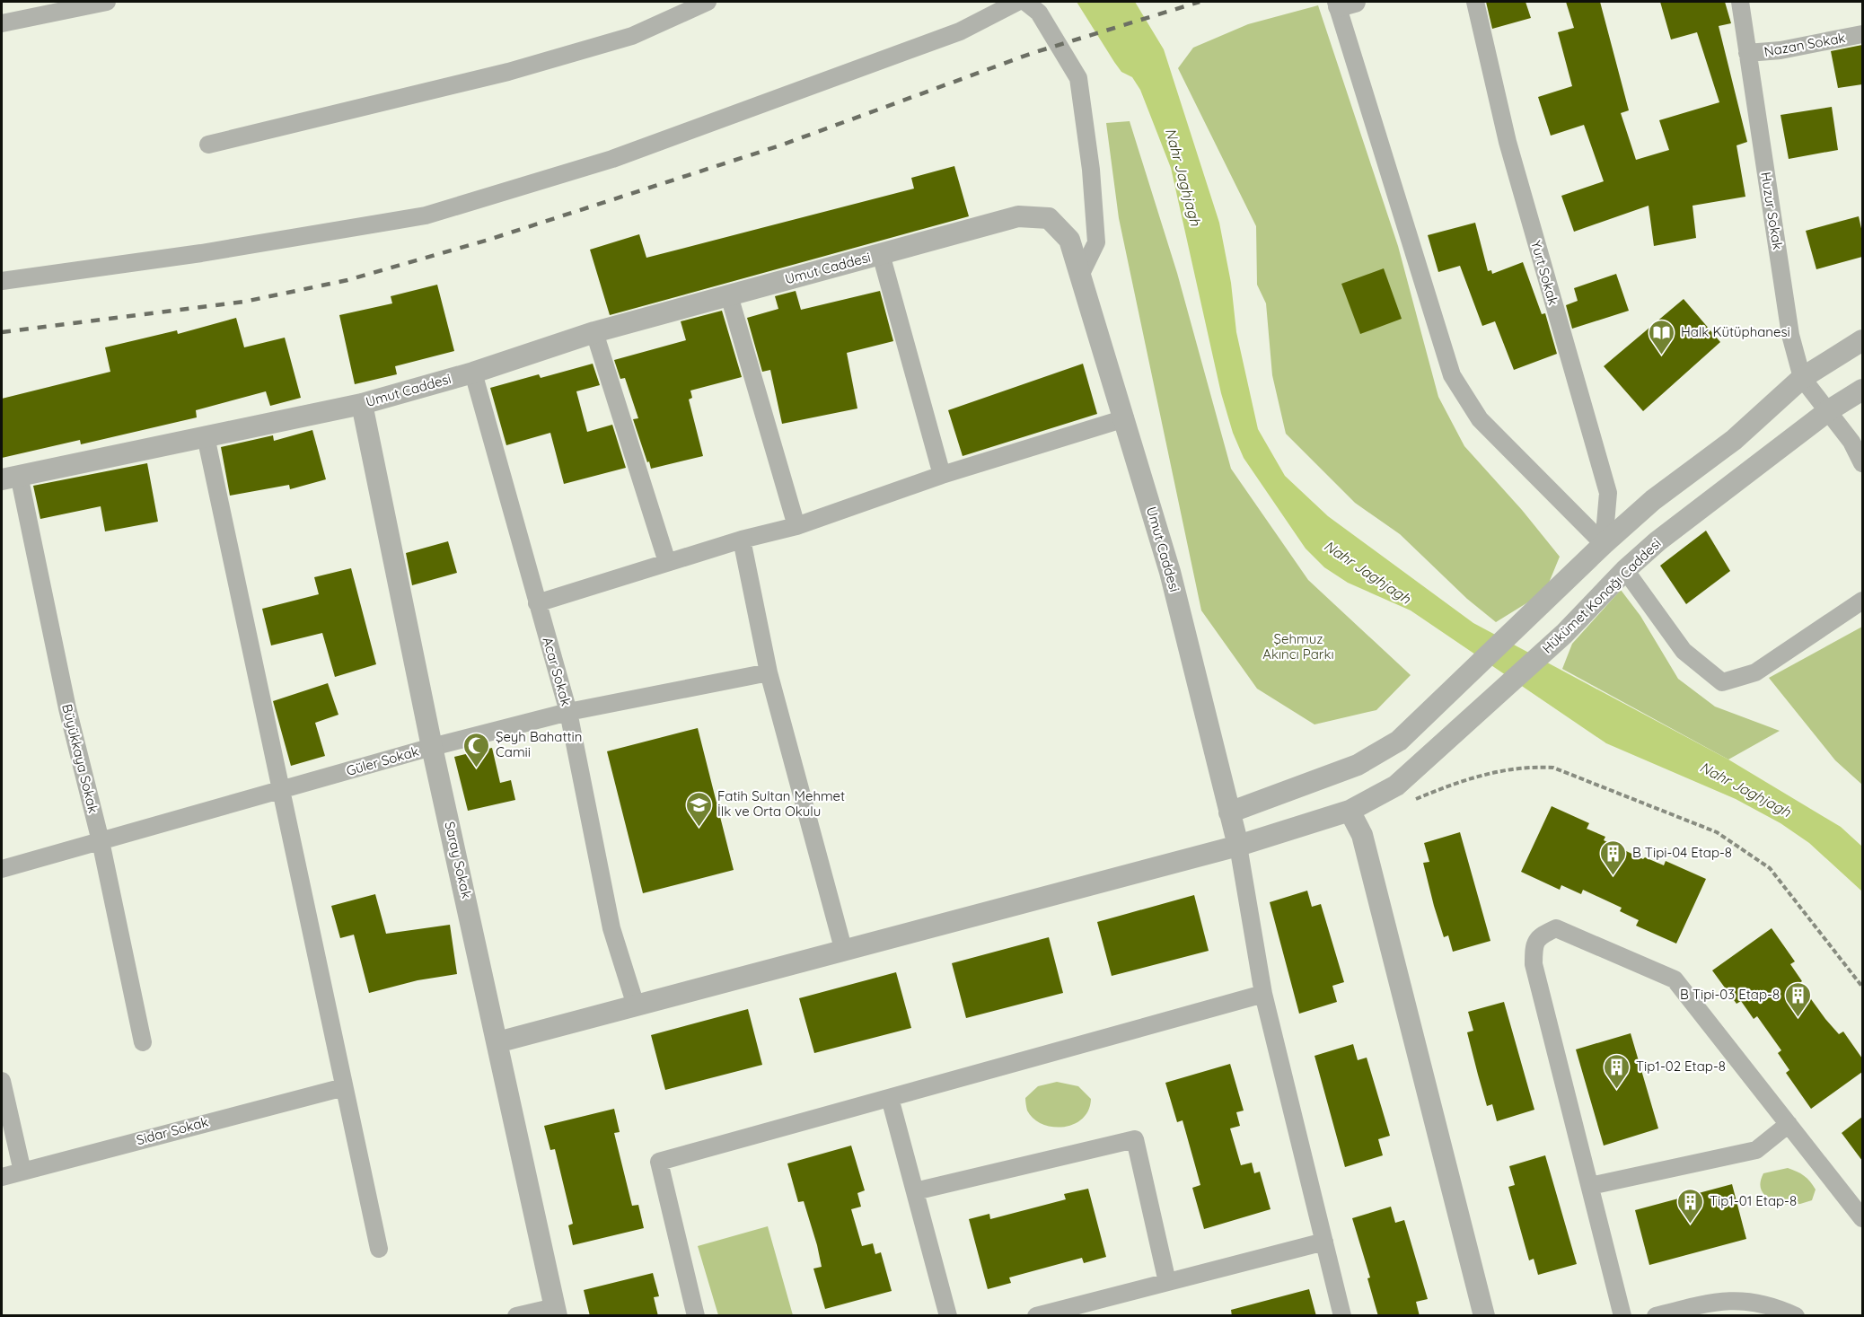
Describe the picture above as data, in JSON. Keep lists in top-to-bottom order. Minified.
{"streets":{"street":["Nazan Sokak","Huzur Sokak","Umut Caddesi","Yurt Sokak","Hükümet Konağı Caddesi","Acar Sokak","Büyükkaya Sokak","Güler Sokak","Saray Sokak","Sidar Sokak"]},"crossings":[["Nazan Sokak","Huzur Sokak"],["Huzur Sokak","Hükümet Konağı Caddesi"],["Umut Caddesi","Hükümet Konağı Caddesi"],["Umut Caddesi","Acar Sokak"],["Umut Caddesi","Büyükkaya Sokak"],["Umut Caddesi","Saray Sokak"],["Hükümet Konağı Caddesi","Acar Sokak"],["Hükümet Konağı Caddesi","Saray Sokak"],["Acar Sokak","Güler Sokak"],["Büyükkaya Sokak","Güler Sokak"],["Güler Sokak","Saray Sokak"]],"water":["Nahr Jaghjagh"],"parks":["Şehmuz Akıncı Parkı"],"places":{"library":["Halk Kütüphanesi"],"mosque":["Şeyh Bahattin Camii"],"school or university":["Fatih Sultan Mehmet İlk ve Orta Okulu"],"building":["B Tipi-04 Etap-8","B Tipi-03 Etap-8","Tip1-02 Etap-8","Tip1-01 Etap-8"]}}
